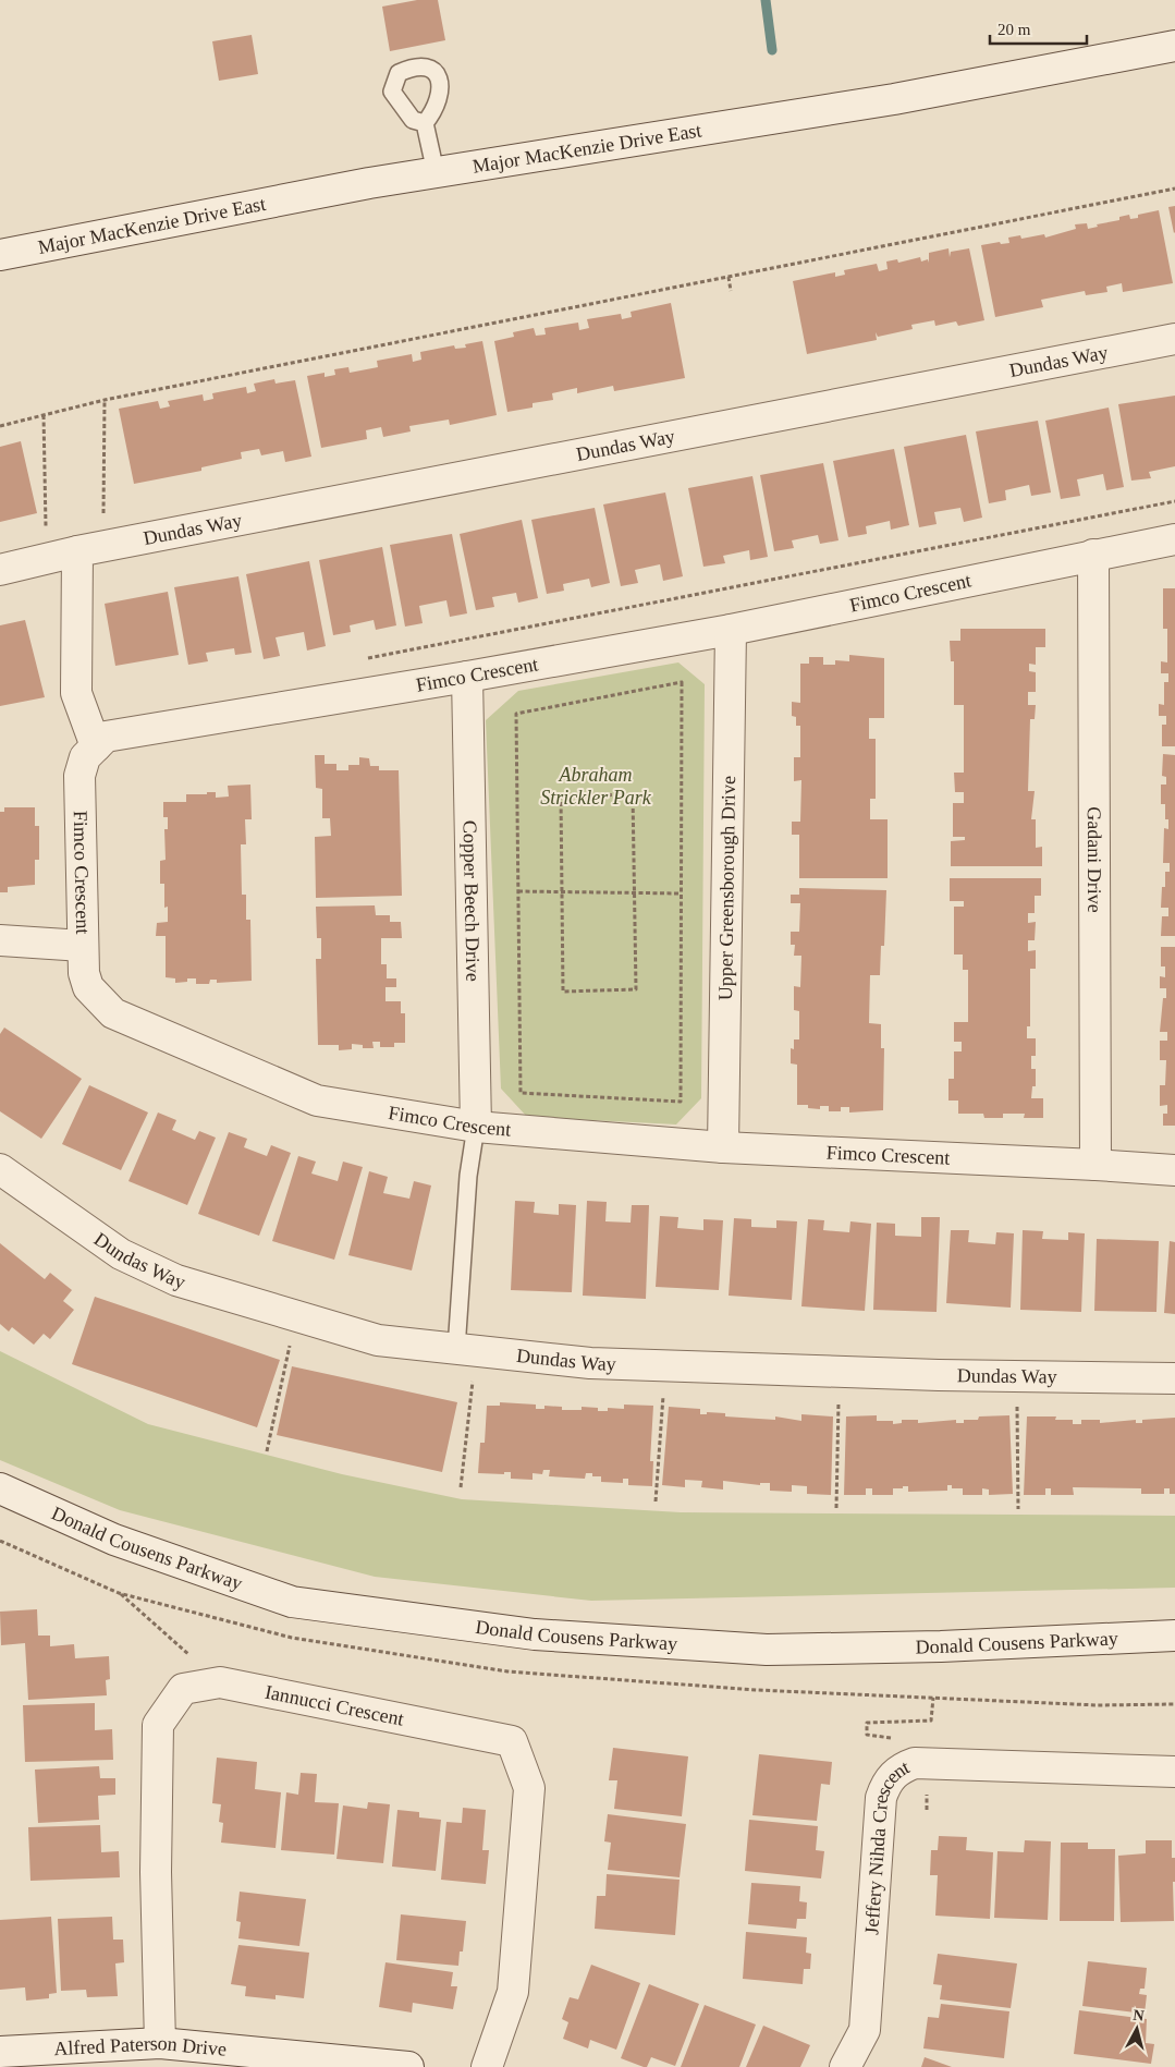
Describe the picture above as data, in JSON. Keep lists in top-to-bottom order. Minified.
{"streets":{"street":["Major MacKenzie Drive East","Dundas Way","Fimco Crescent","Gadani Drive","Upper Greensborough Drive","Copper Beech Drive","Donald Cousens Parkway","Iannucci Crescent","Jeffery Nihda Crescent","Alfred Paterson Drive"]},"crossings":[["Fimco Crescent","Gadani Drive"],["Fimco Crescent","Upper Greensborough Drive"],["Fimco Crescent","Copper Beech Drive"],["Iannucci Crescent","Alfred Paterson Drive"]],"parks":["Abraham Strickler Park"],"scale_bar":"20 m","north":"top"}
